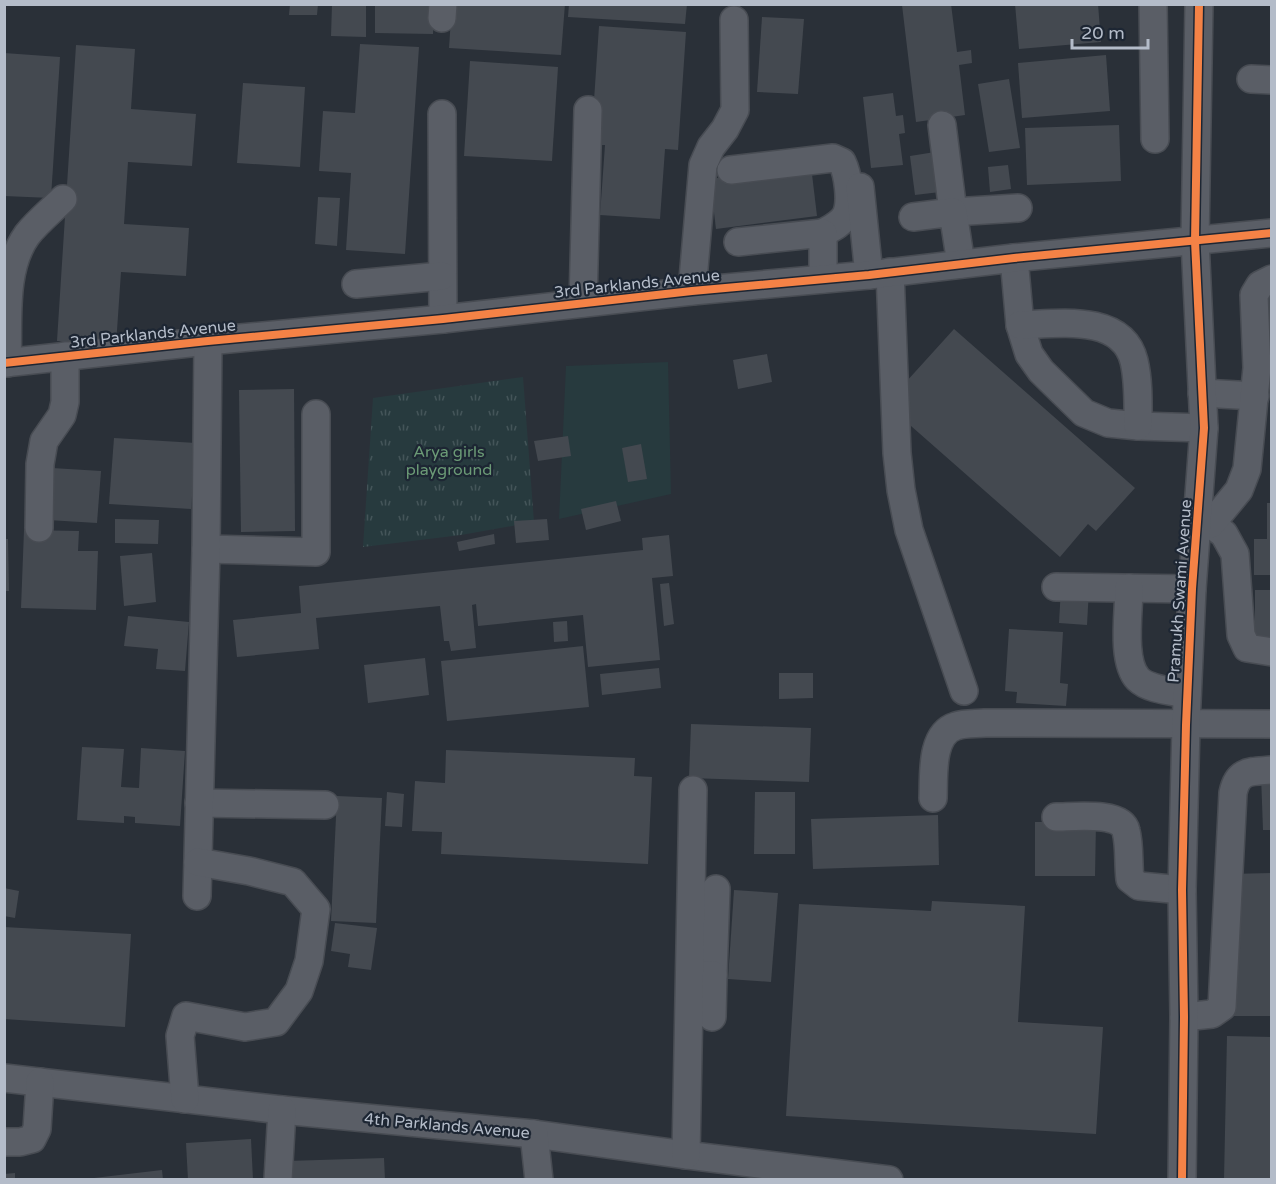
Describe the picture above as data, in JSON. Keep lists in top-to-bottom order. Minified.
{"streets":{"street":["3rd Parklands Avenue","Pramukh Swami Avenue","4th Parklands Avenue"]},"crossings":[["3rd Parklands Avenue","Pramukh Swami Avenue"]],"parks":["Arya girls playground"],"scale_bar":"20 m"}
